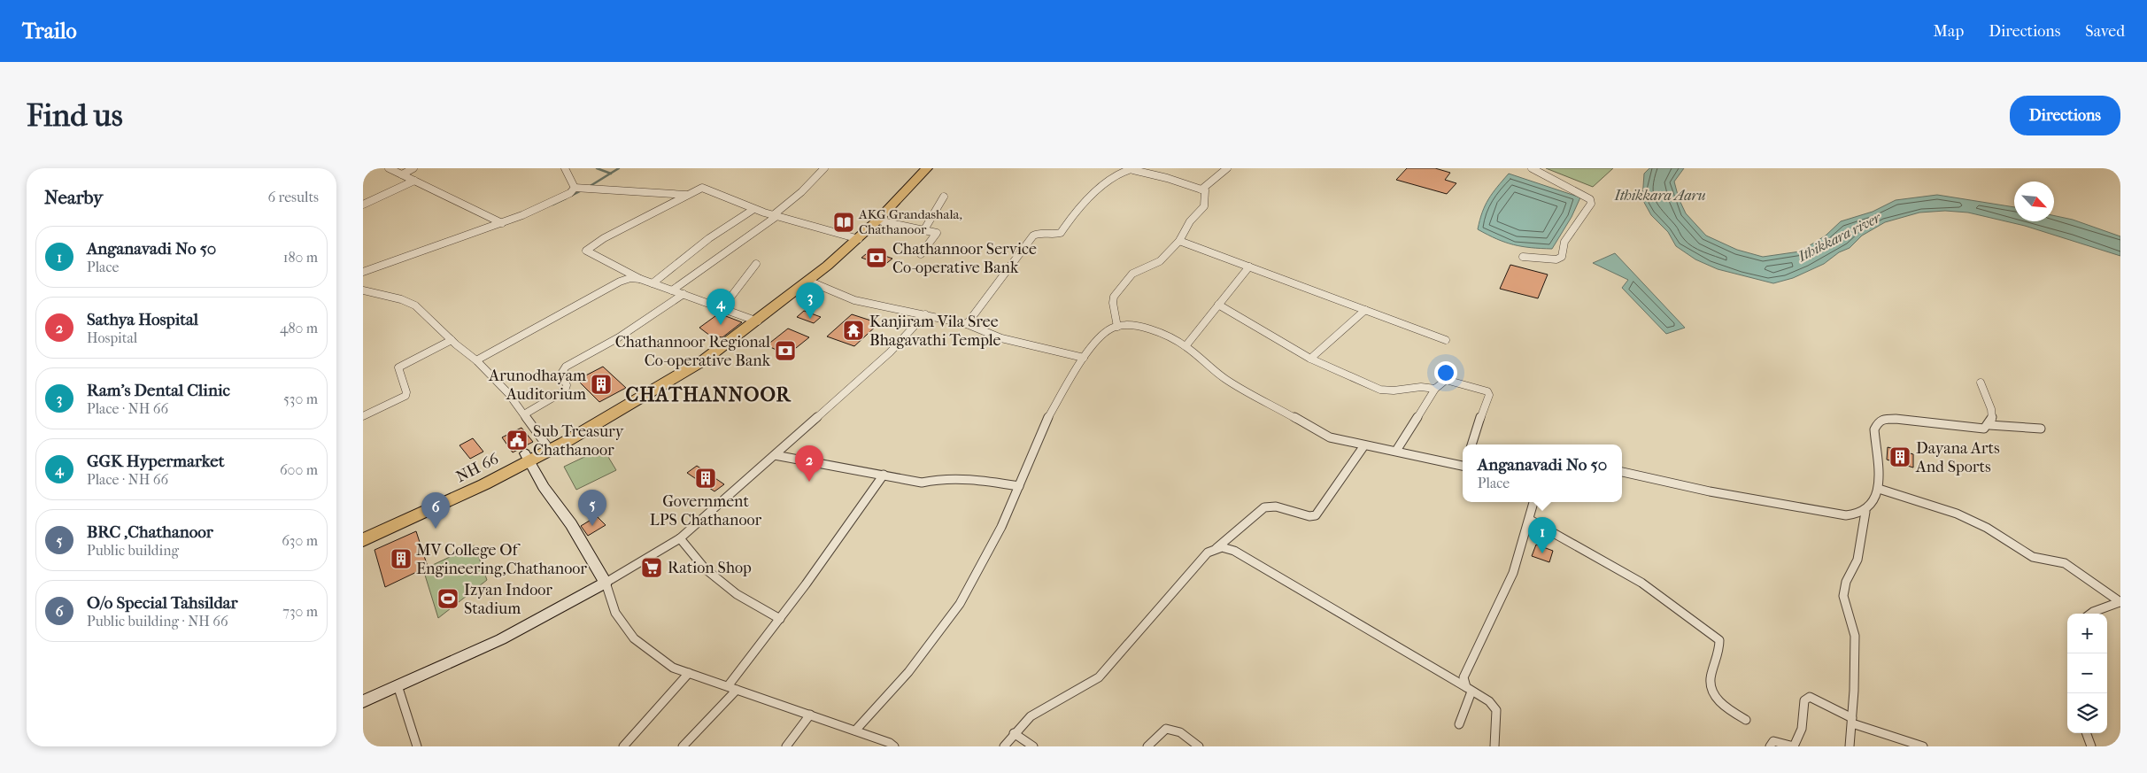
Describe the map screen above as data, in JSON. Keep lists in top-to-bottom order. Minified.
{"streets":{"highway":["NH 66"]},"districts":["CHATHANNOOR"],"water":["Ithikkara Aaru","Ithikkara river"],"places":{"library":["AKG Grandashala, Chathanoor"],"bank":["Chathannoor Service Co-operative Bank","Chathannoor Regional Co-operative Bank"],"temple":["Kanjiram Vila Sree Bhagavathi Temple"],"building":["Arunodhayam Auditorium","Dayana Arts And Sports","Government LPS Chathanoor","MV College Of Engineering,Chathanoor"],"public building":["Sub Treasury Chathanoor"],"supermarket":["Ration Shop"],"sports":["Izyan Indoor Stadium"]},"north":"bottom right","page":{"header":"Trailo","nav":["Map","Directions","Saved"],"buttons":"Directions","title":"Find us","heading":["Nearby","6 results"],"list":[{"mark":"1","name":"Anganavadi No 50","note":"Place","value":"180 m"},{"mark":"2","name":"Sathya Hospital","note":"Hospital","value":"480 m"},{"mark":"3","name":"Ram's Dental Clinic","note":"Place · NH 66","value":"530 m"},{"mark":"4","name":"GGK Hypermarket","note":"Place · NH 66","value":"600 m"},{"mark":"5","name":"BRC ,Chathanoor","note":"Public building","value":"630 m"},{"mark":"6","name":"O/o Special Tahsildar","note":"Public building · NH 66","value":"730 m"}],"pins":["3","4","2","5","6","1"],"popup":["Anganavadi No 50","Place"],"map_buttons":["+","−"]}}
